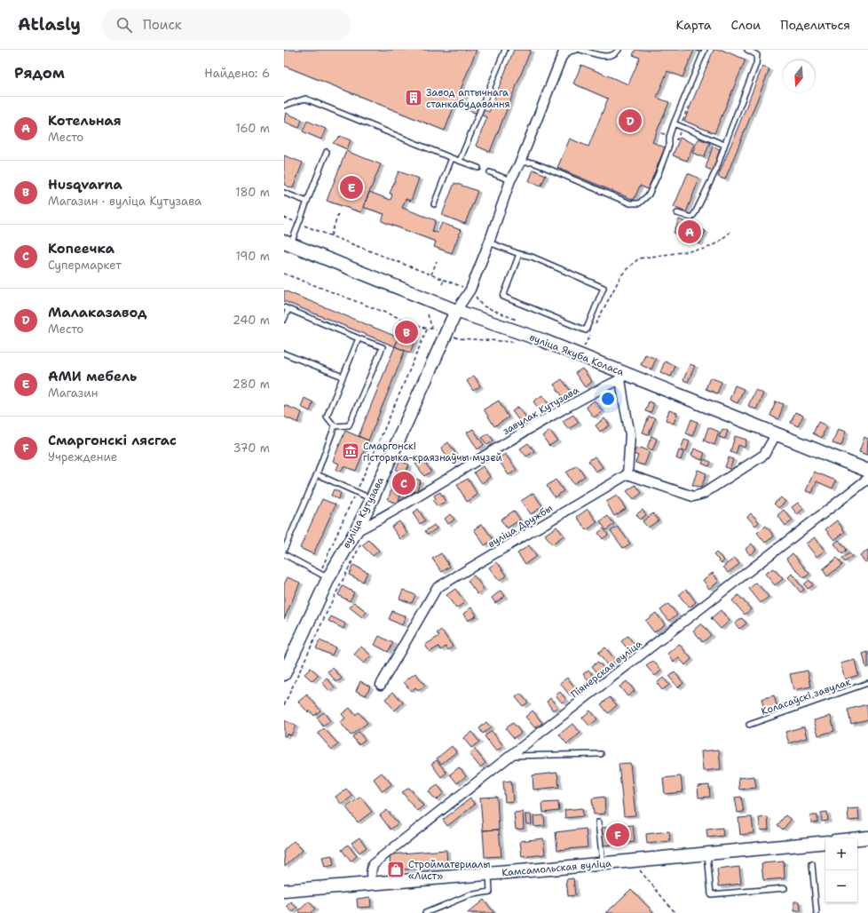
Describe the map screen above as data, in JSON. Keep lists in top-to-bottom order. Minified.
{"streets":{"main road":["вуліца Якуба Коласа","вуліца Кутузава","Камсамольская вуліца"],"street":["завулак Кутузава","вуліца Дружбы","Піянерская вуліца"],"lane":["Коласаўскі завулак"]},"crossings":[["вуліца Якуба Коласа","завулак Кутузава"],["вуліца Якуба Коласа","вуліца Кутузава"],["завулак Кутузава","вуліца Кутузава"],["Піянерская вуліца","Камсамольская вуліца"]],"places":{"building":["Завод аптычнага станкабудавання"],"museum":["Смаргонскі гісторыка-краязнаўчы музей"],"shop":["Стройматериалы «Лист»"]},"north":"bottom","page":{"header":"Atlasly","search":"Поиск","nav":["Карта","Слои","Поделиться"],"heading":["Рядом","Найдено: 6"],"list":[{"mark":"A","name":"Котельная","note":"Место","value":"160 m"},{"mark":"B","name":"Husqvarna","note":"Магазин · вуліца Кутузава","value":"180 m"},{"mark":"C","name":"Копеечка","note":"Супермаркет","value":"190 m"},{"mark":"D","name":"Малаказавод","note":"Место","value":"240 m"},{"mark":"E","name":"АМИ мебель","note":"Магазин","value":"280 m"},{"mark":"F","name":"Смаргонскі лясгас","note":"Учреждение","value":"370 m"}],"pins":["D","E","A","B","C","F"],"map_buttons":["+","−"]}}
